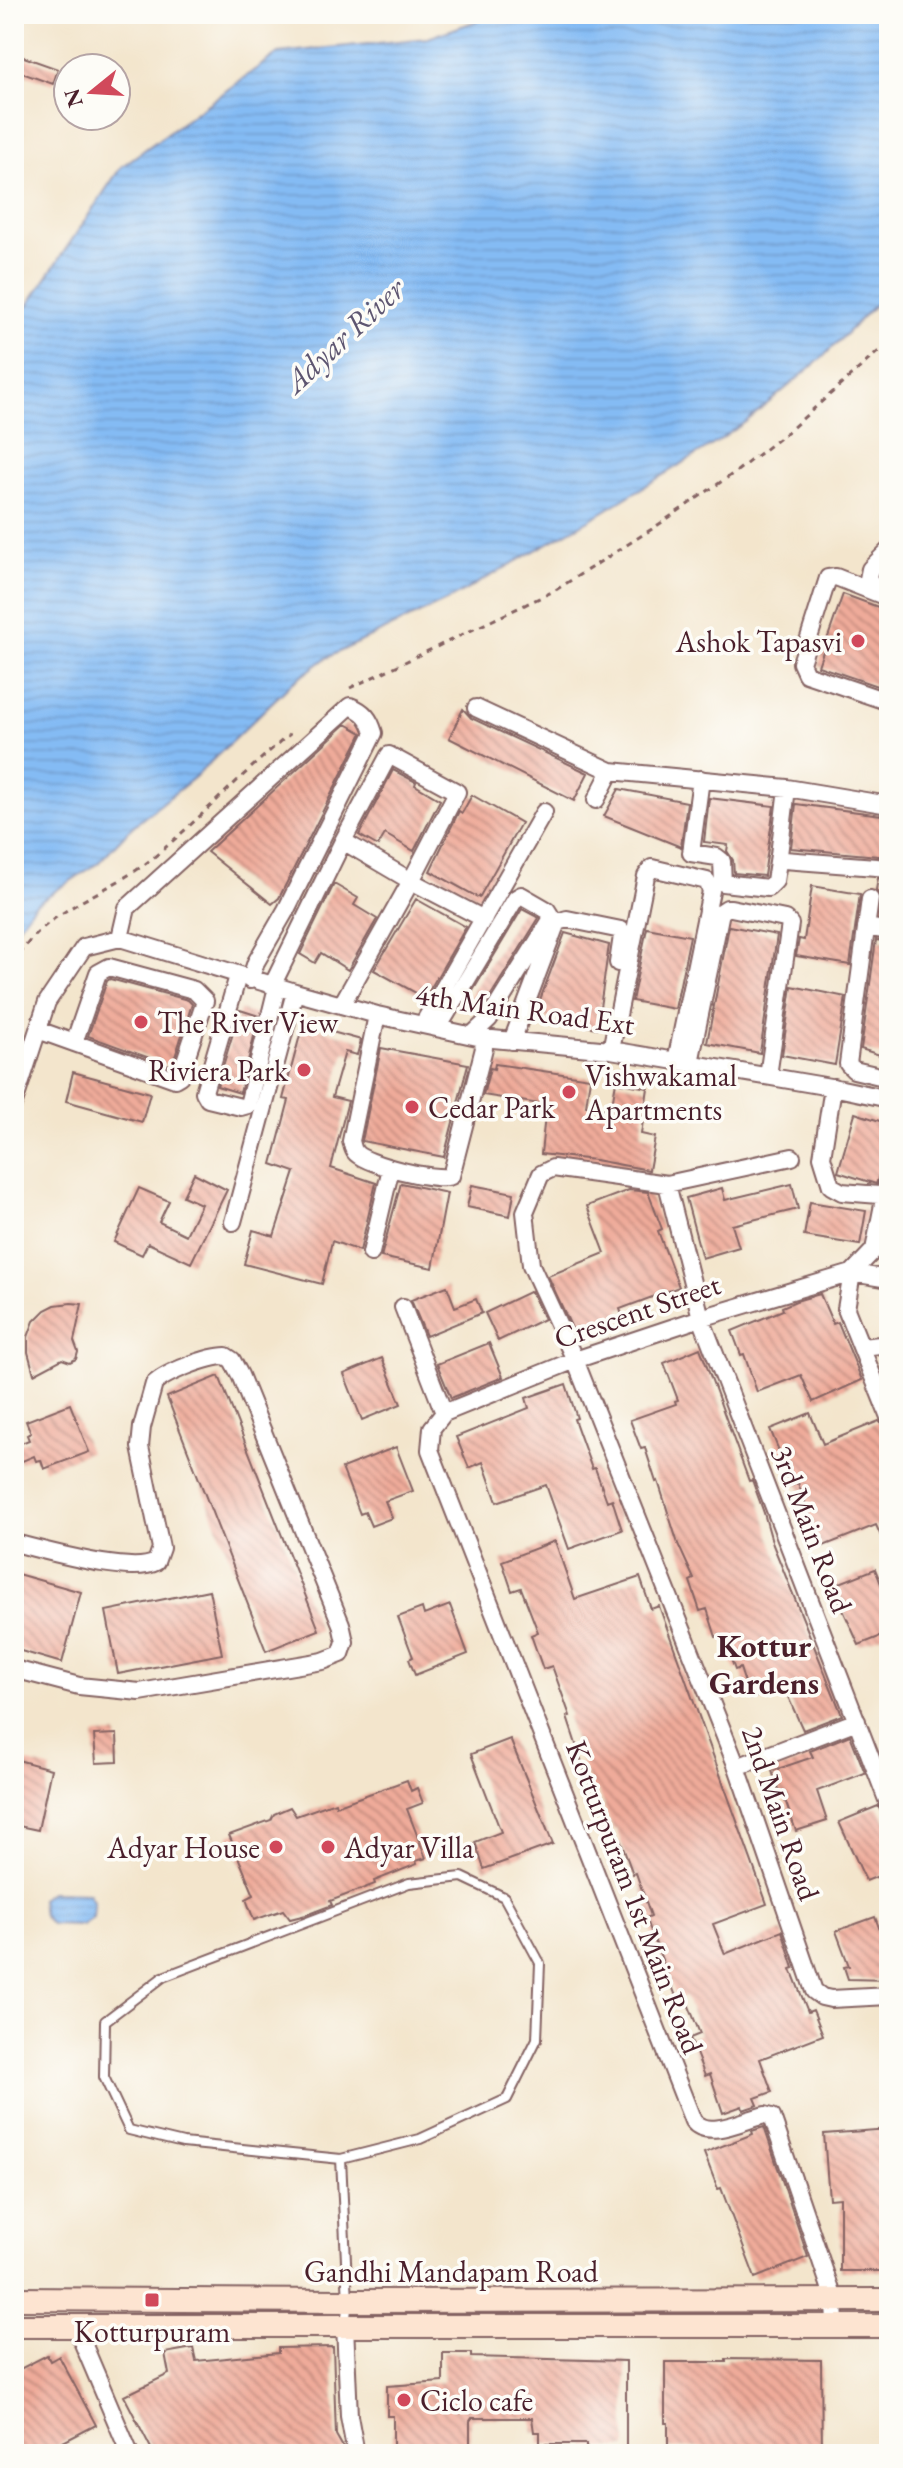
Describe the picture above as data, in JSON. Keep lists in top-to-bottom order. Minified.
{"streets":{"main road":["Gandhi Mandapam Road"],"street":["4th Main Road Ext","Crescent Street","3rd Main Road","2nd Main Road","Kotturpuram 1st Main Road"]},"crossings":[["Crescent Street","3rd Main Road"],["Crescent Street","2nd Main Road"],["Crescent Street","Kotturpuram 1st Main Road"],["3rd Main Road","2nd Main Road"],["Kotturpuram 1st Main Road","Gandhi Mandapam Road"]],"districts":["Kottur Gardens"],"water":["Adyar River"],"places":{"other":["Ashok Tapasvi","The River View","Riviera Park","Vishwakamal Apartments","Cedar Park","Adyar House","Adyar Villa","Ciclo cafe"],"transit":["Kotturpuram"]},"north":"left"}
